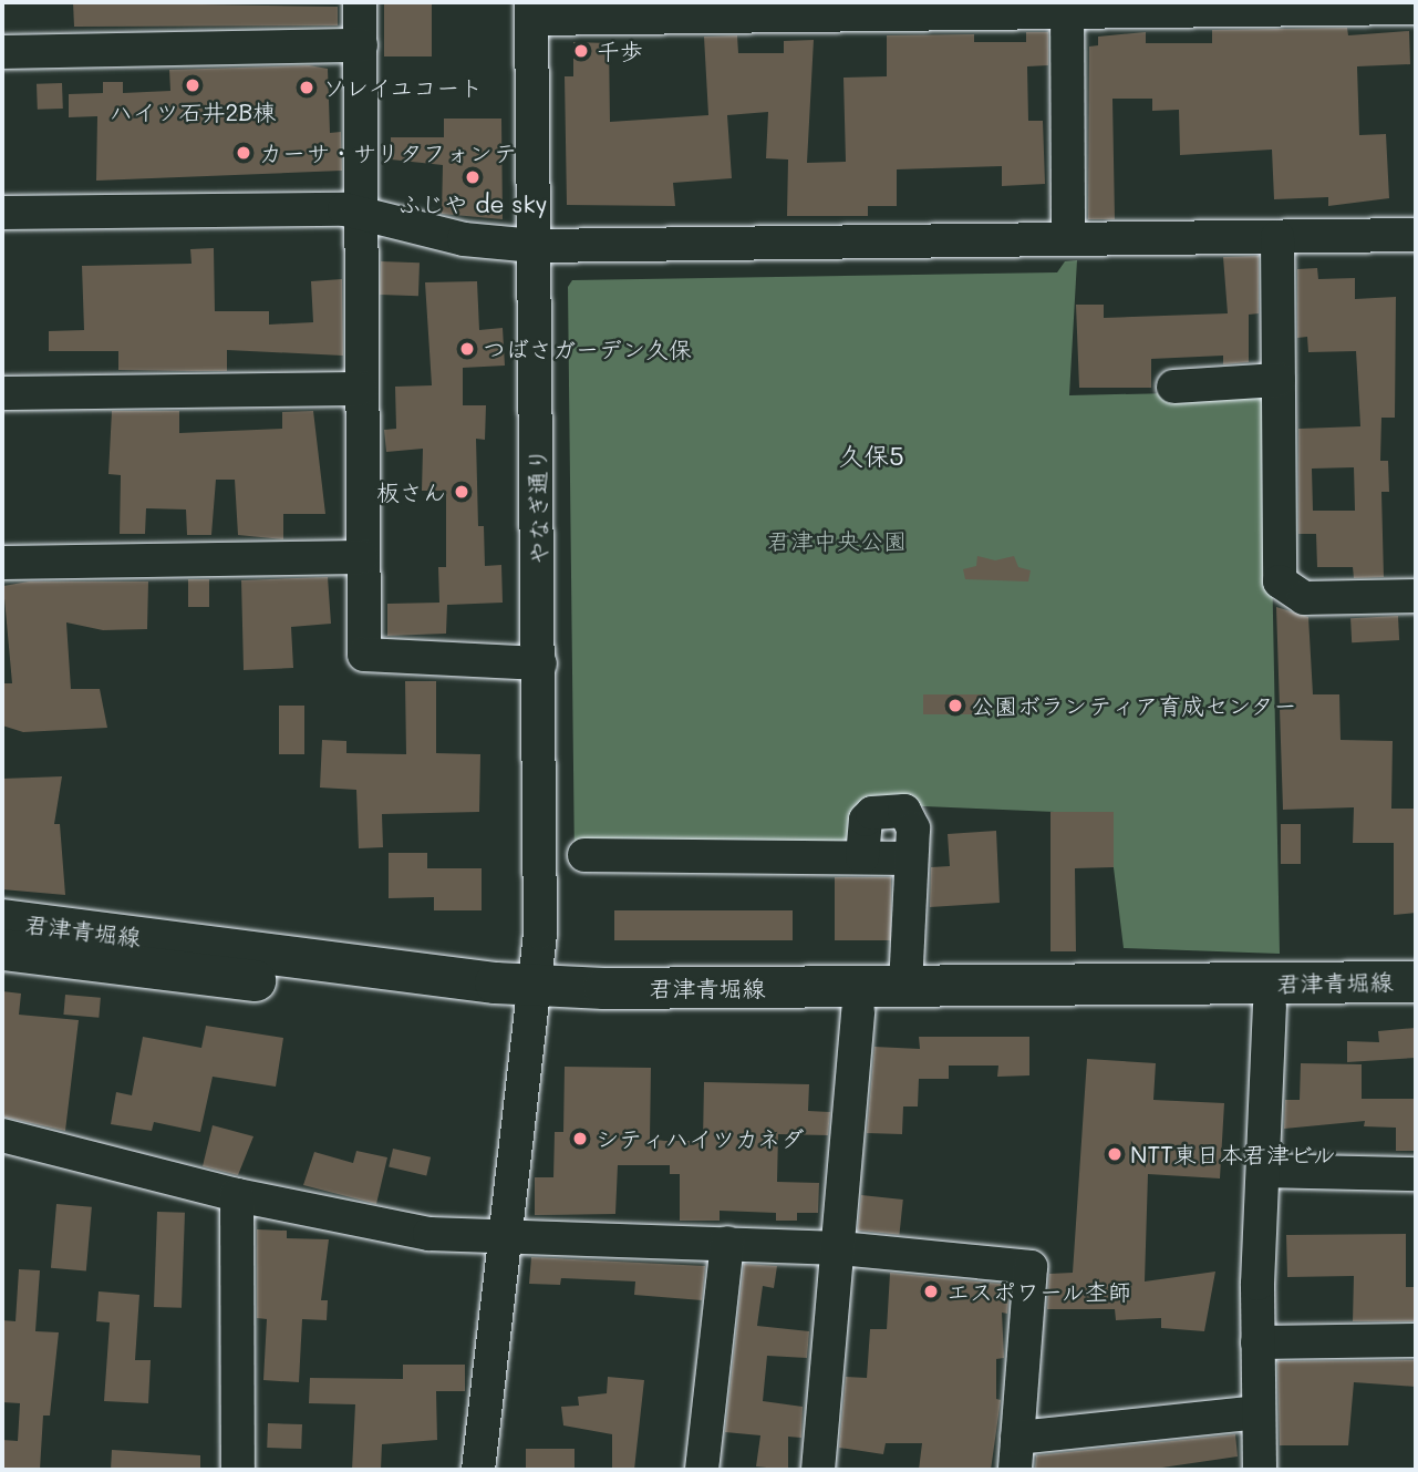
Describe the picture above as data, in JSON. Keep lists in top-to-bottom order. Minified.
{"streets":{"main road":["君津青堀線"],"street":["やなぎ通り"]},"crossings":[["やなぎ通り","君津青堀線"]],"districts":["久保5"],"parks":["君津中央公園"],"places":["千歩","ハイツ石井2B棟","ソレイユコート","カーサ・サリタフォンテ","ふじや de sky","つばさガーデン久保","板さん","公園ボランティア育成センター","シティハイツカネダ","NTT東日本君津ビル","エスポワール杢師"]}
